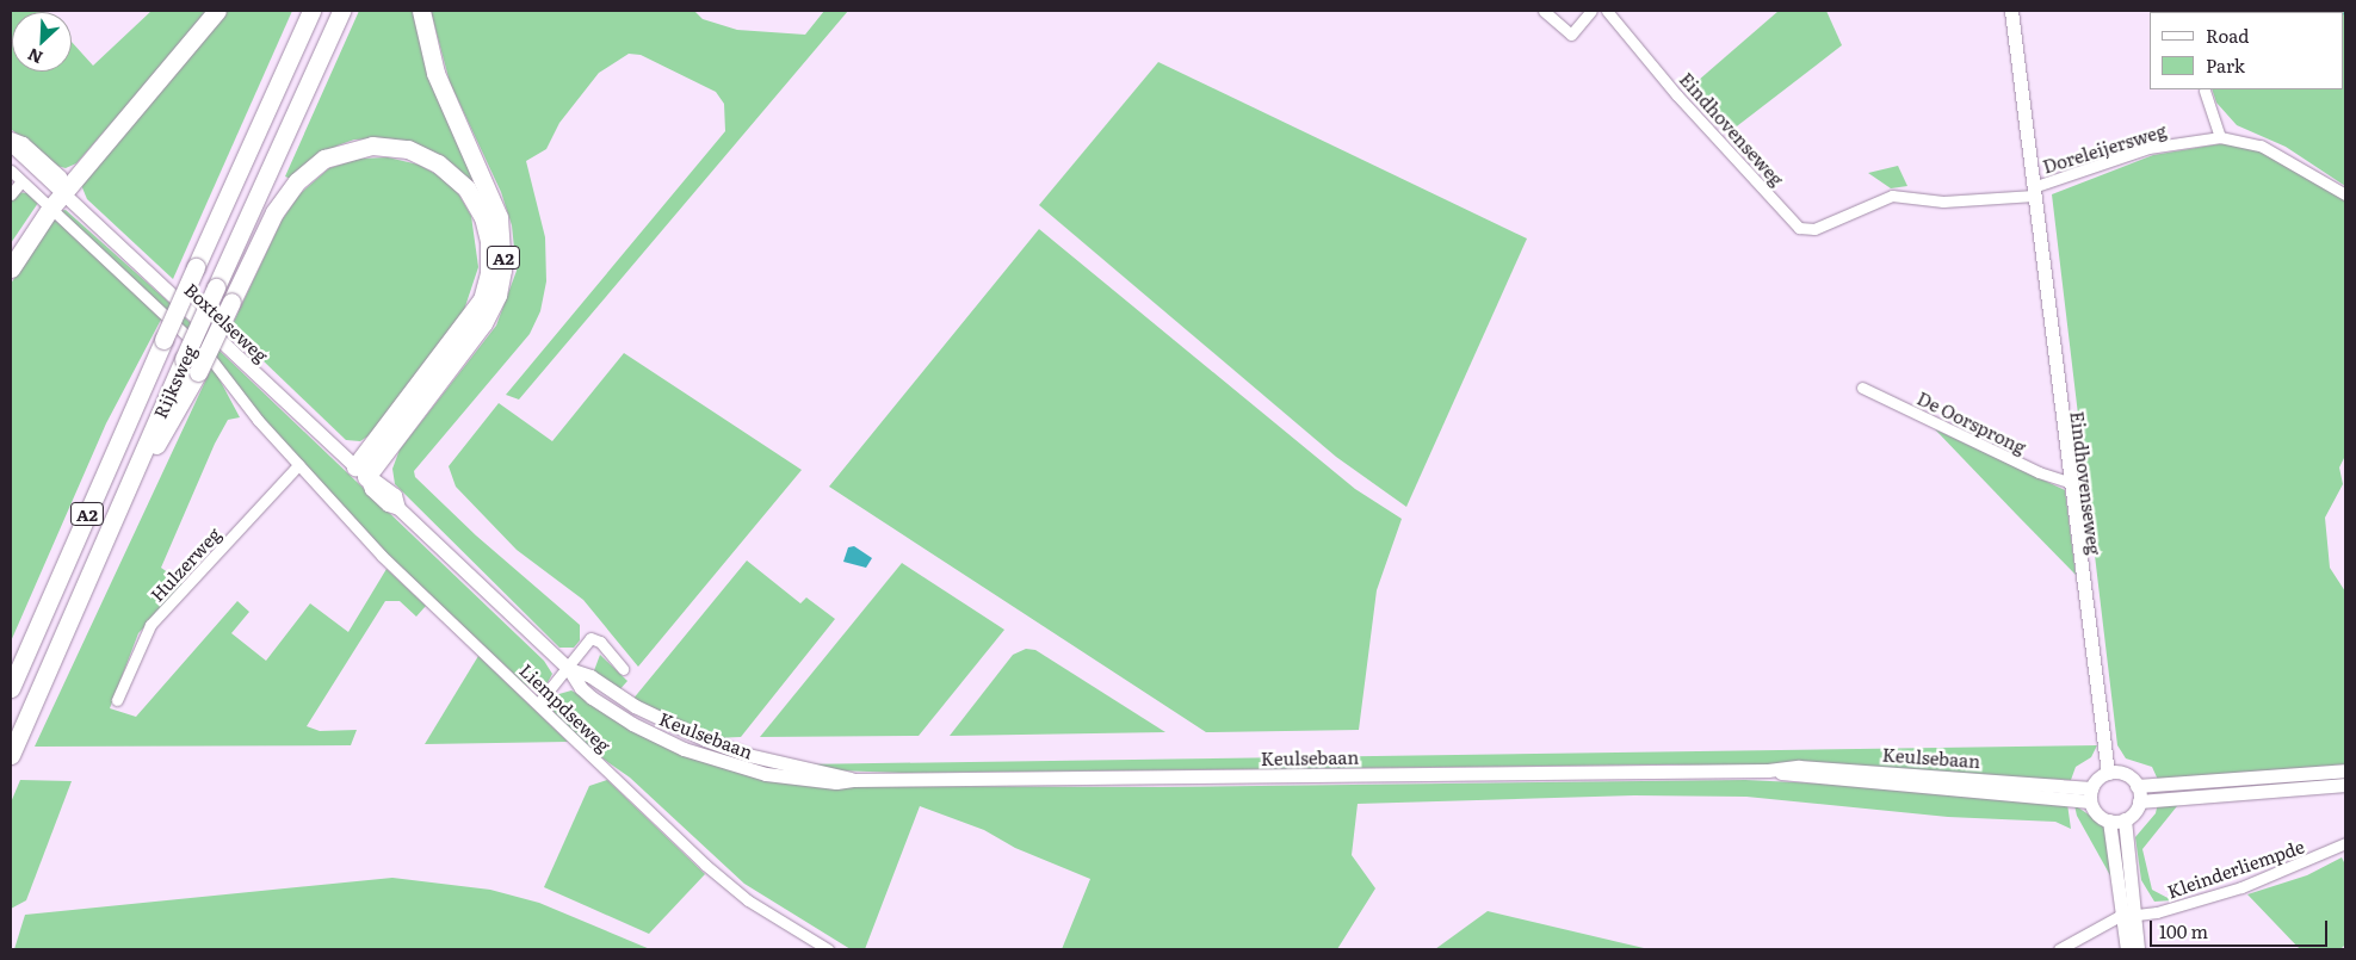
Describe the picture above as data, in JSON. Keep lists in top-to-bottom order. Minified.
{"streets":{"highway":["A2","Rijksweg"],"main road":["Eindhovenseweg","Boxtelseweg","Keulsebaan"],"street":["Doreleijersweg","De Oorsprong","Hulzerweg","Liempdseweg","Kleinderliempde"]},"crossings":[["Eindhovenseweg","Doreleijersweg"],["Eindhovenseweg","De Oorsprong"],["Eindhovenseweg","Keulsebaan"],["A2","Boxtelseweg"],["A2","Rijksweg"],["Boxtelseweg","Hulzerweg"],["Boxtelseweg","Liempdseweg"],["Boxtelseweg","Keulsebaan"],["Hulzerweg","Liempdseweg"]],"legend":["Road","Park"],"scale_bar":"100 m","north":"bottom left"}
